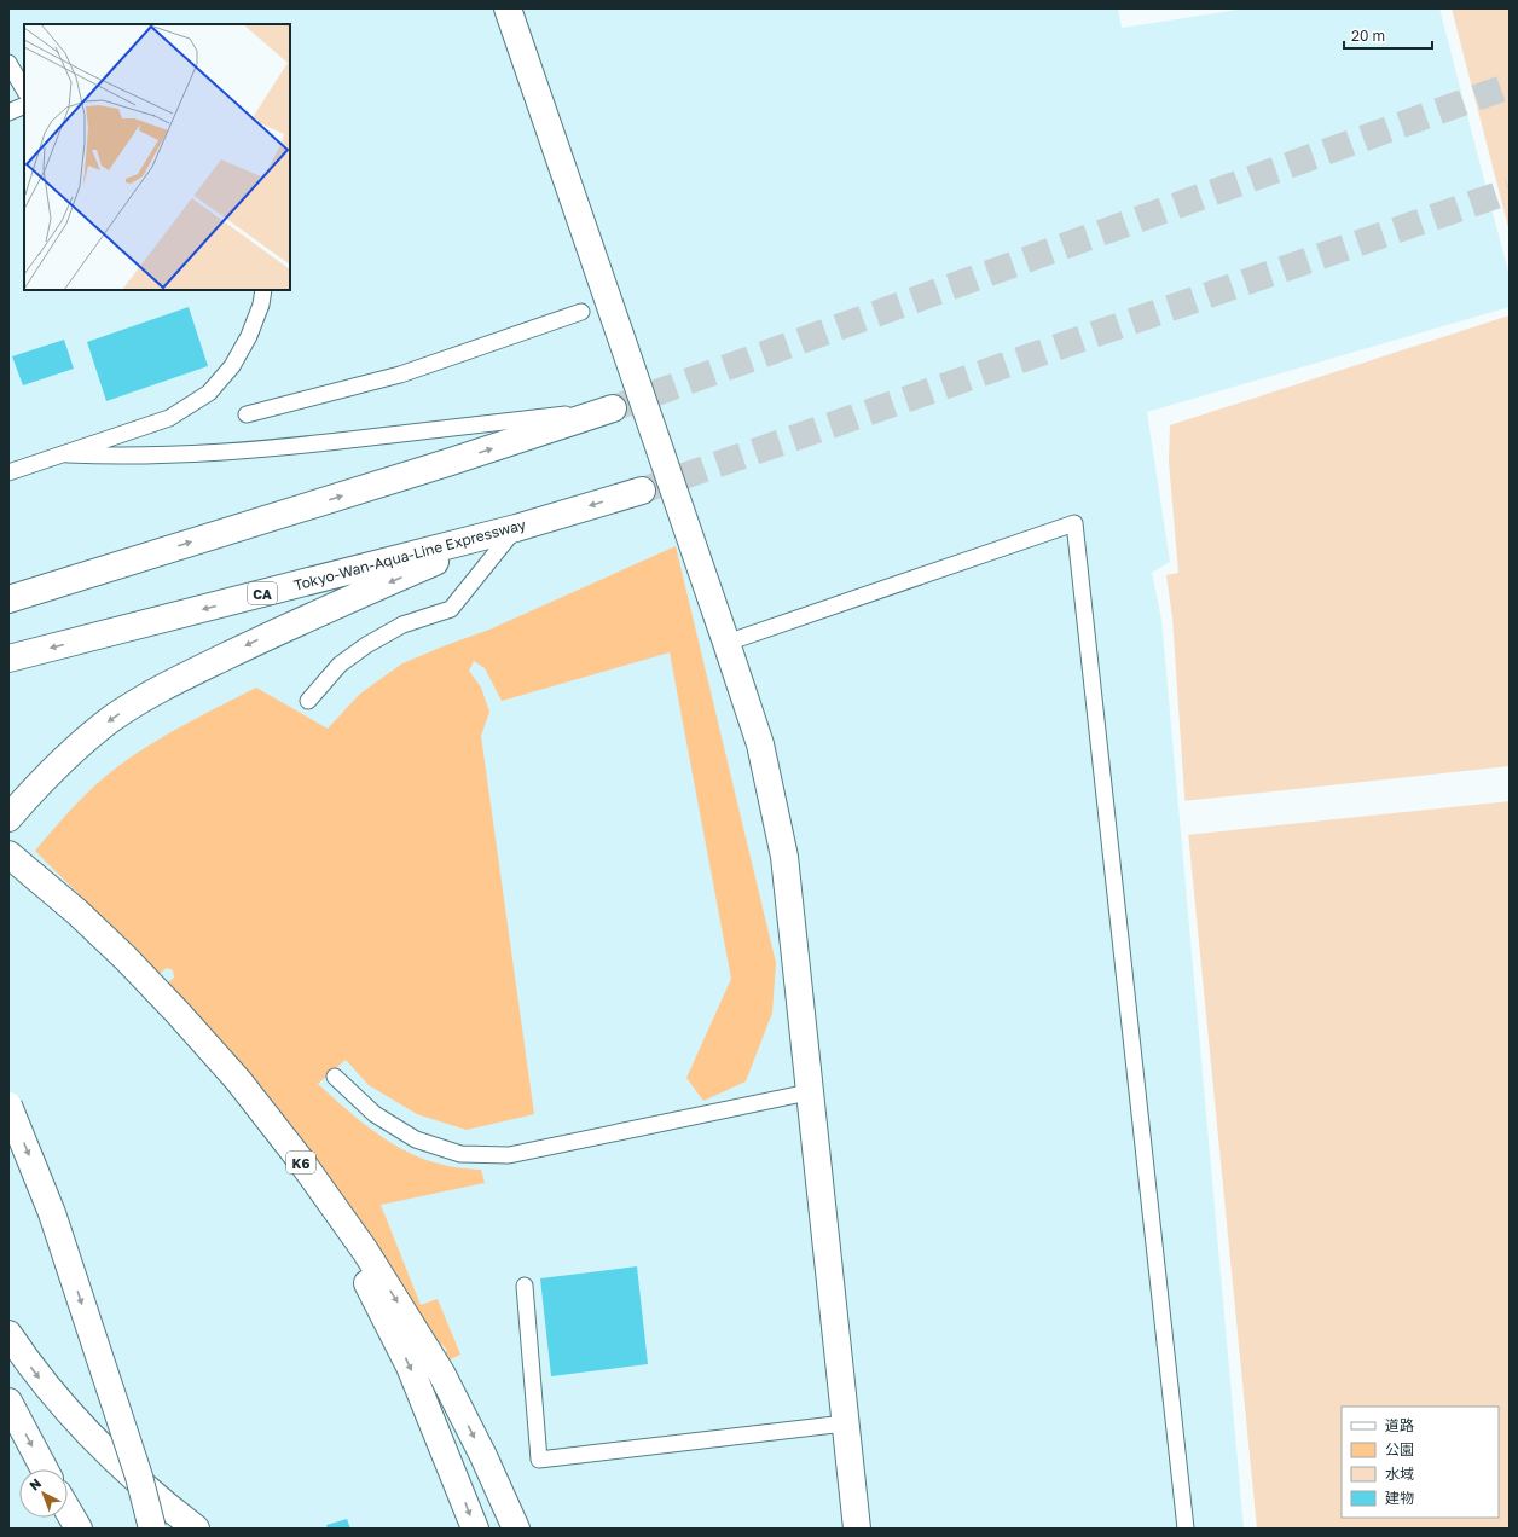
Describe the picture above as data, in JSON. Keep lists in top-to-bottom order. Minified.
{"streets":{"main road":["Tokyo-Wan-Aqua-Line Expressway","CA","K6"]},"legend":["道路","公園","水域","建物"],"scale_bar":"20 m","north":"top left"}
